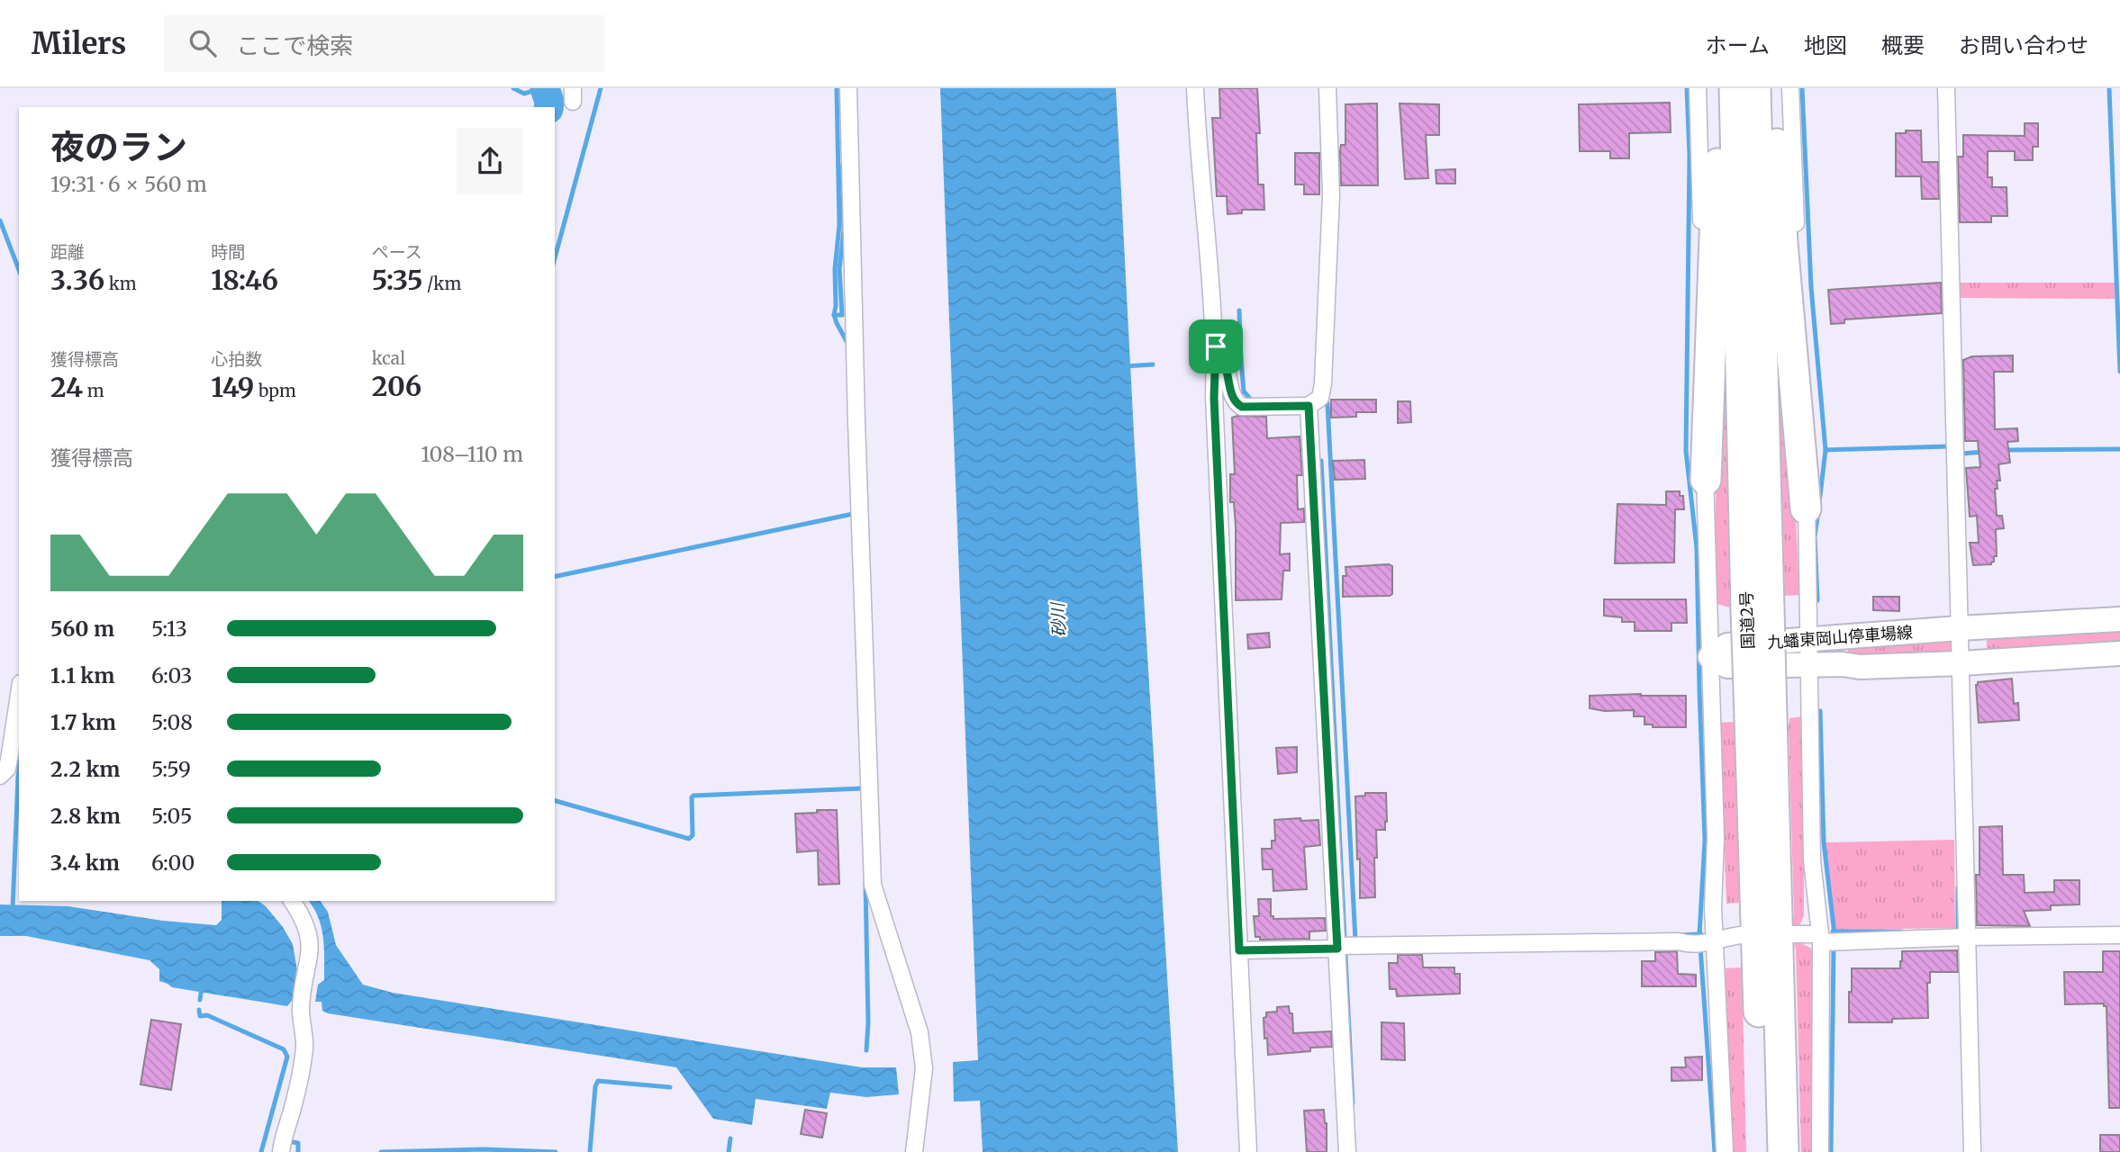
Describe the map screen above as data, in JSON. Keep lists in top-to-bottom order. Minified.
{"streets":{"highway":["国道2号"],"main road":["九蟠東岡山停車場線"]},"water":["砂川"],"page":{"header":"Milers","search":"ここで検索","nav":["ホーム","地図","概要","お問い合わせ"],"heading":["夜のラン","19:31 · 6 × 560 m"],"stats":[["距離","3.36 km"],["時間","18:46"],["ペース","5:35 /km"],["獲得標高","24 m"],["心拍数","149 bpm"],["kcal","206"]],"chart":["獲得標高","108–110 m"],"list":[{"name":"560 m","note":"5:13"},{"name":"1.1 km","note":"6:03"},{"name":"1.7 km","note":"5:08"},{"name":"2.2 km","note":"5:59"},{"name":"2.8 km","note":"5:05"},{"name":"3.4 km","note":"6:00"}]}}
